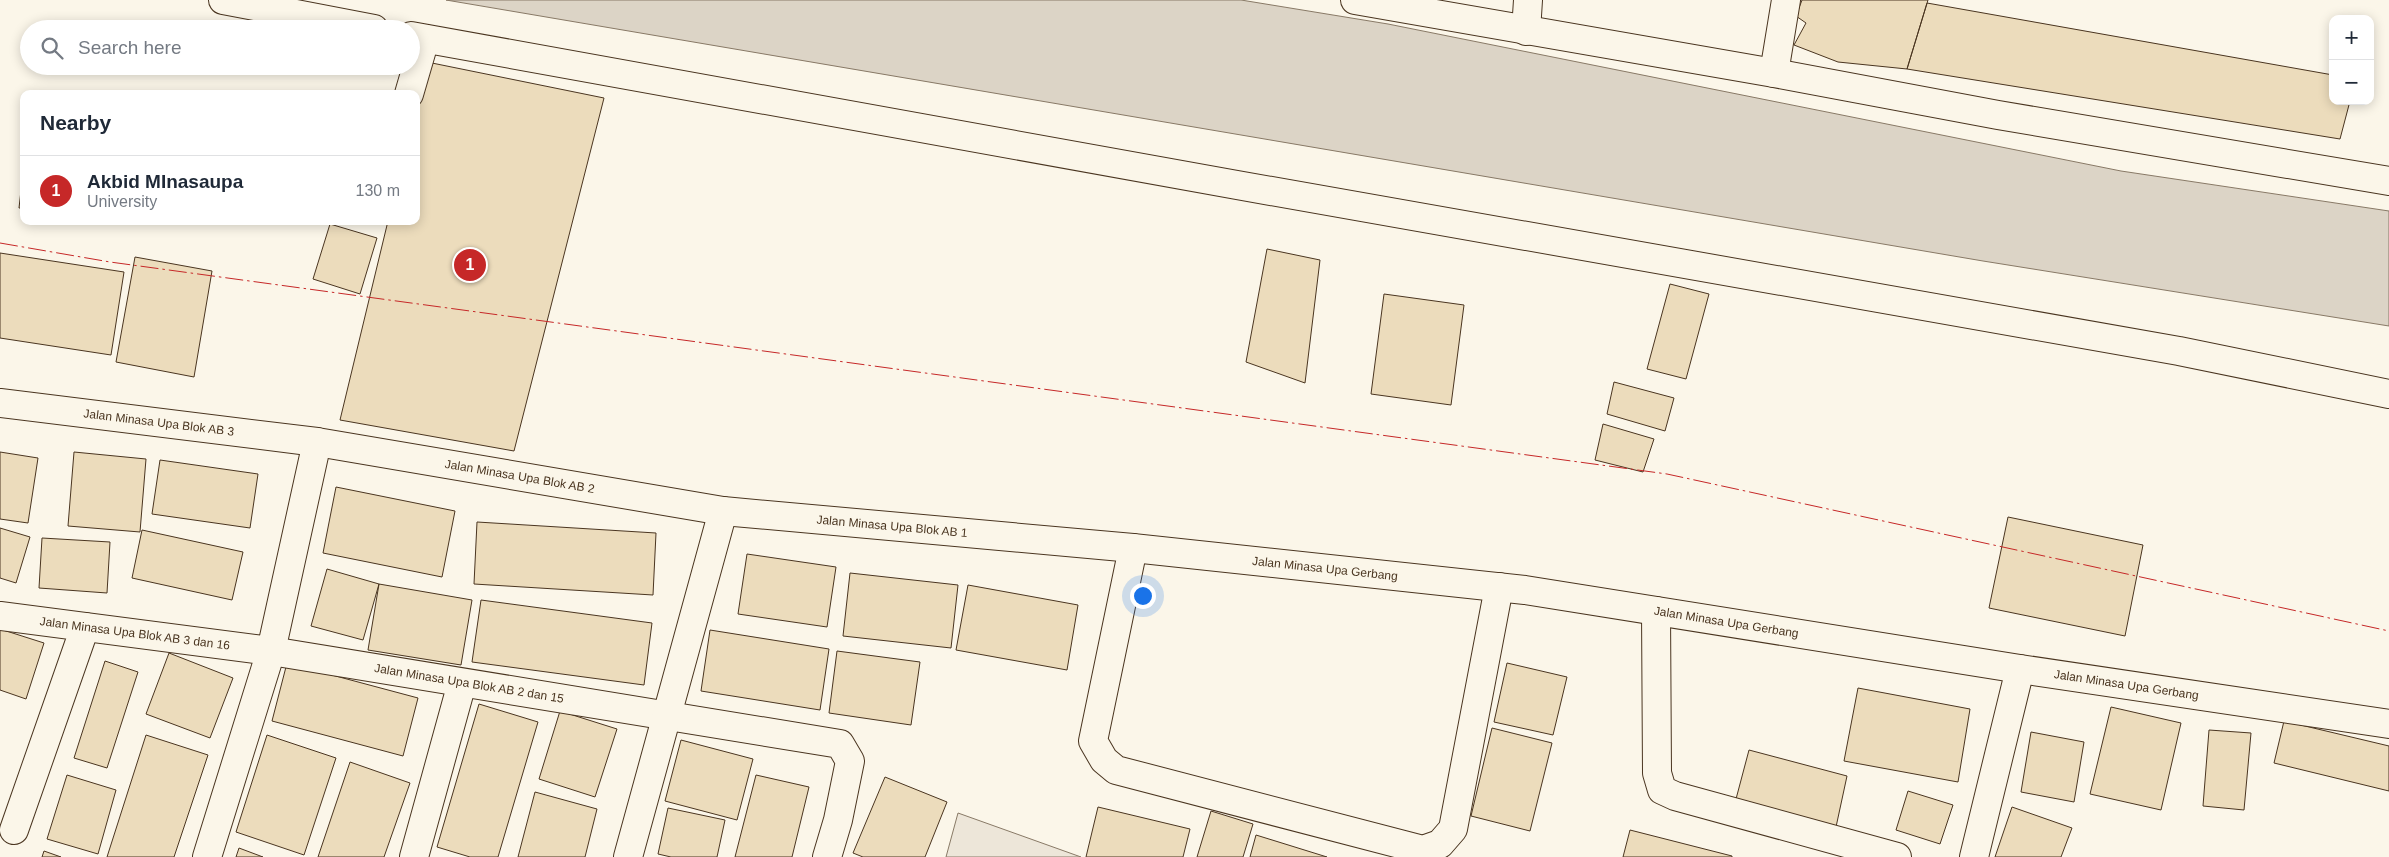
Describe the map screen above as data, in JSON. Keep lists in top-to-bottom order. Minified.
{"streets":{"street":["Jalan Minasa Upa Blok AB 3","Jalan Minasa Upa Blok AB 2","Jalan Minasa Upa Blok AB 1","Jalan Minasa Upa Gerbang","Jalan Minasa Upa Blok AB 3 dan 16","Jalan Minasa Upa Blok AB 2 dan 15"]},"crossings":[["Jalan Minasa Upa Blok AB 3","Jalan Minasa Upa Blok AB 2"],["Jalan Minasa Upa Blok AB 2","Jalan Minasa Upa Blok AB 1"],["Jalan Minasa Upa Blok AB 1","Jalan Minasa Upa Gerbang"],["Jalan Minasa Upa Blok AB 3 dan 16","Jalan Minasa Upa Blok AB 2 dan 15"]],"page":{"map_buttons":["+","−"],"search":"Search here","heading":"Nearby","list":[{"mark":"1","name":"Akbid MInasaupa","note":"University","value":"130 m"}],"pins":"1"}}
